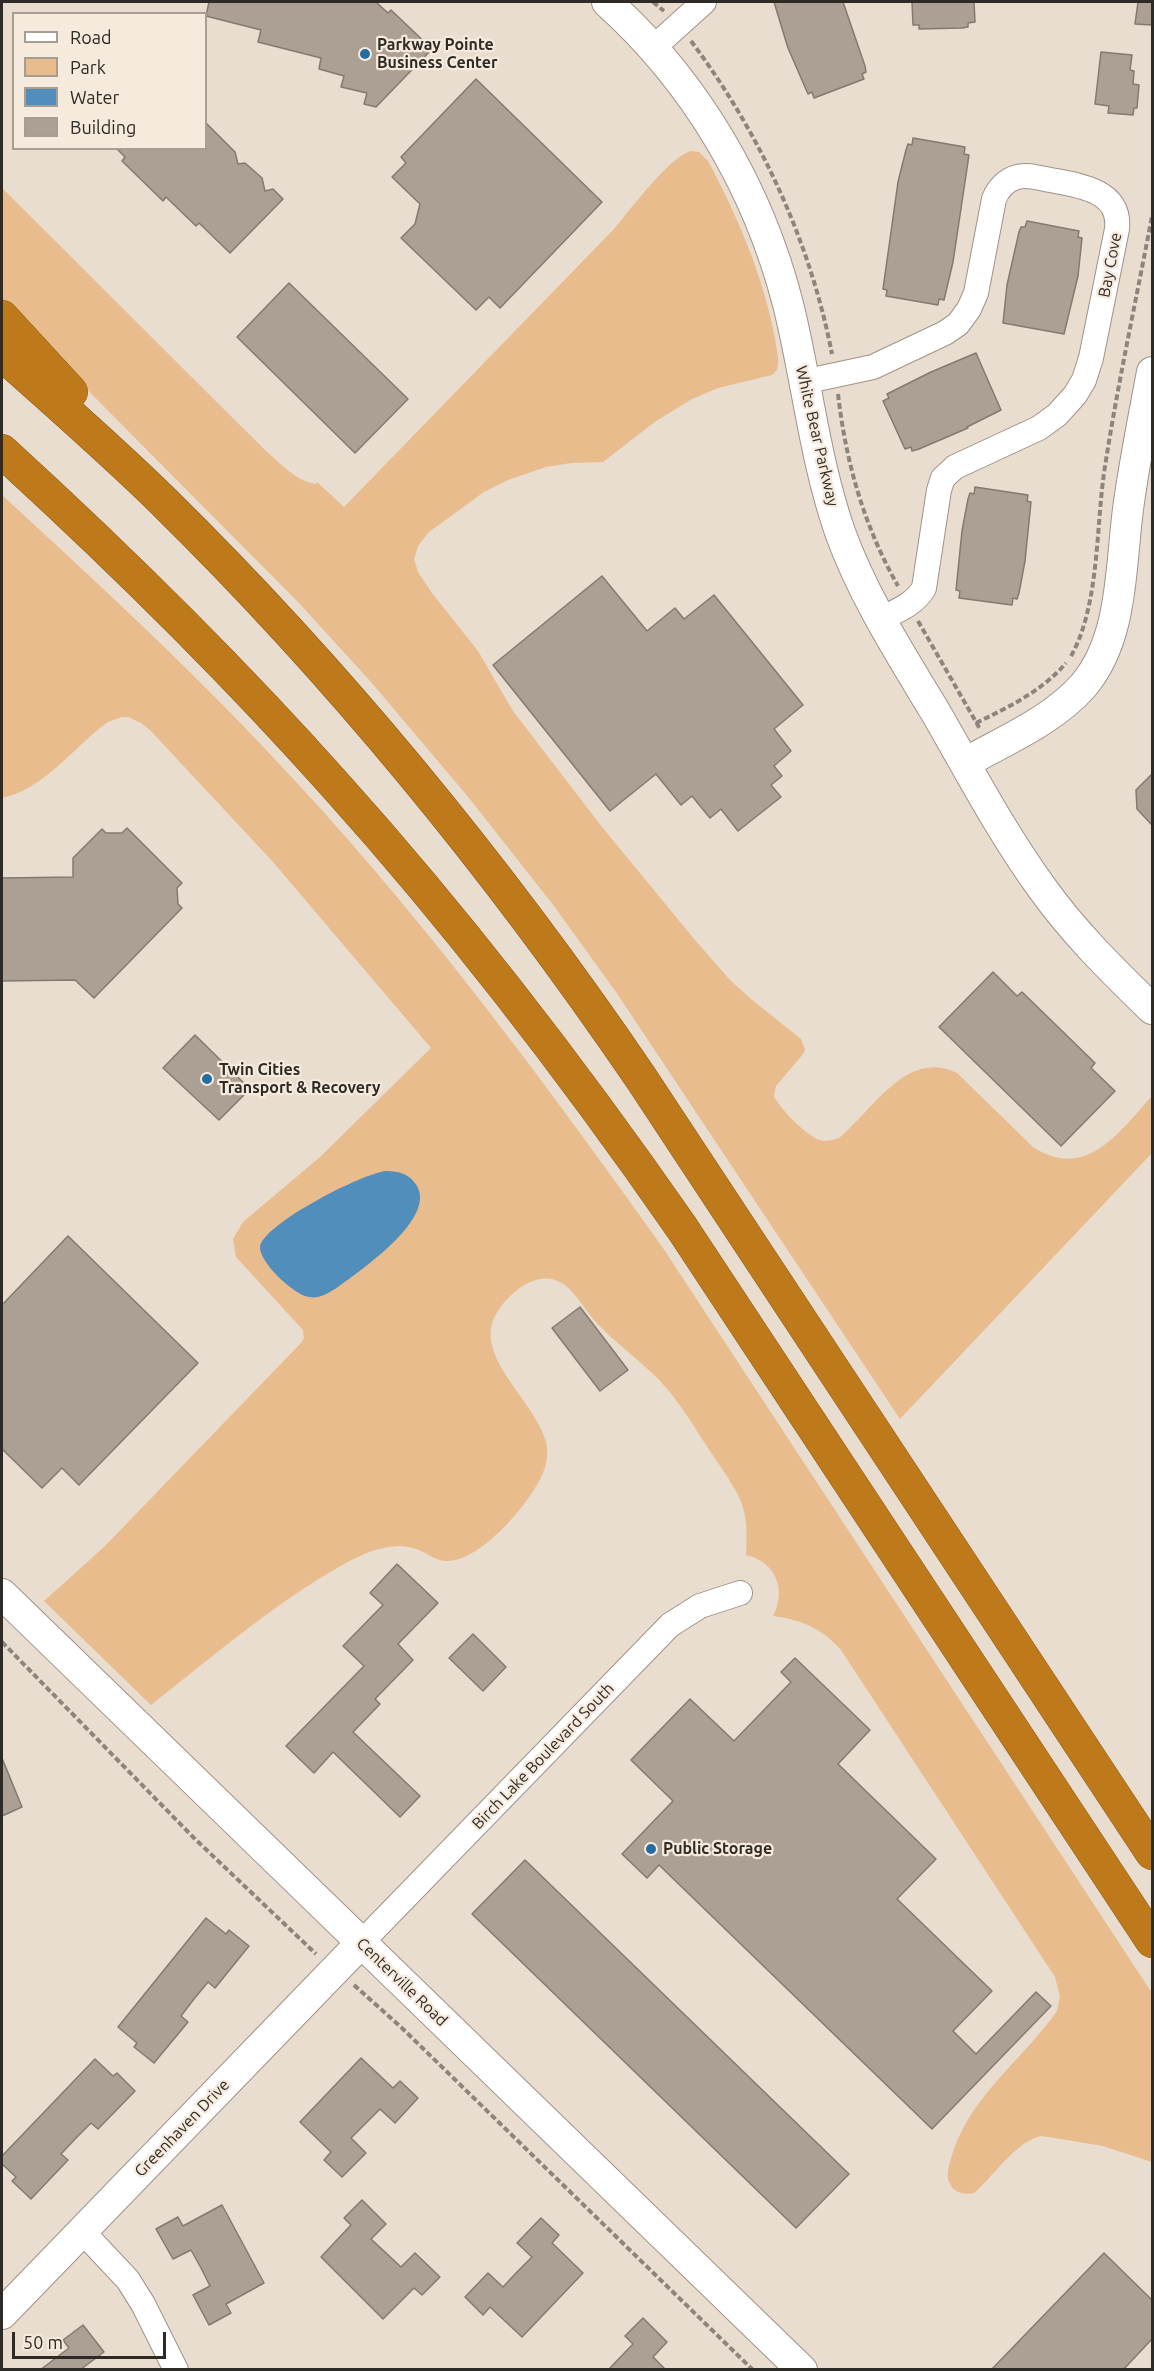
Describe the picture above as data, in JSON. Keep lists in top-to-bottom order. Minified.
{"streets":{"street":["Bay Cove","White Bear Parkway","Birch Lake Boulevard South","Centerville Road","Greenhaven Drive"]},"crossings":[["Bay Cove","White Bear Parkway"],["Birch Lake Boulevard South","Centerville Road"],["Birch Lake Boulevard South","Greenhaven Drive"],["Centerville Road","Greenhaven Drive"]],"places":["Parkway Pointe Business Center","Twin Cities Transport & Recovery","Public Storage"],"legend":["Road","Park","Water","Building"],"scale_bar":"50 m"}
